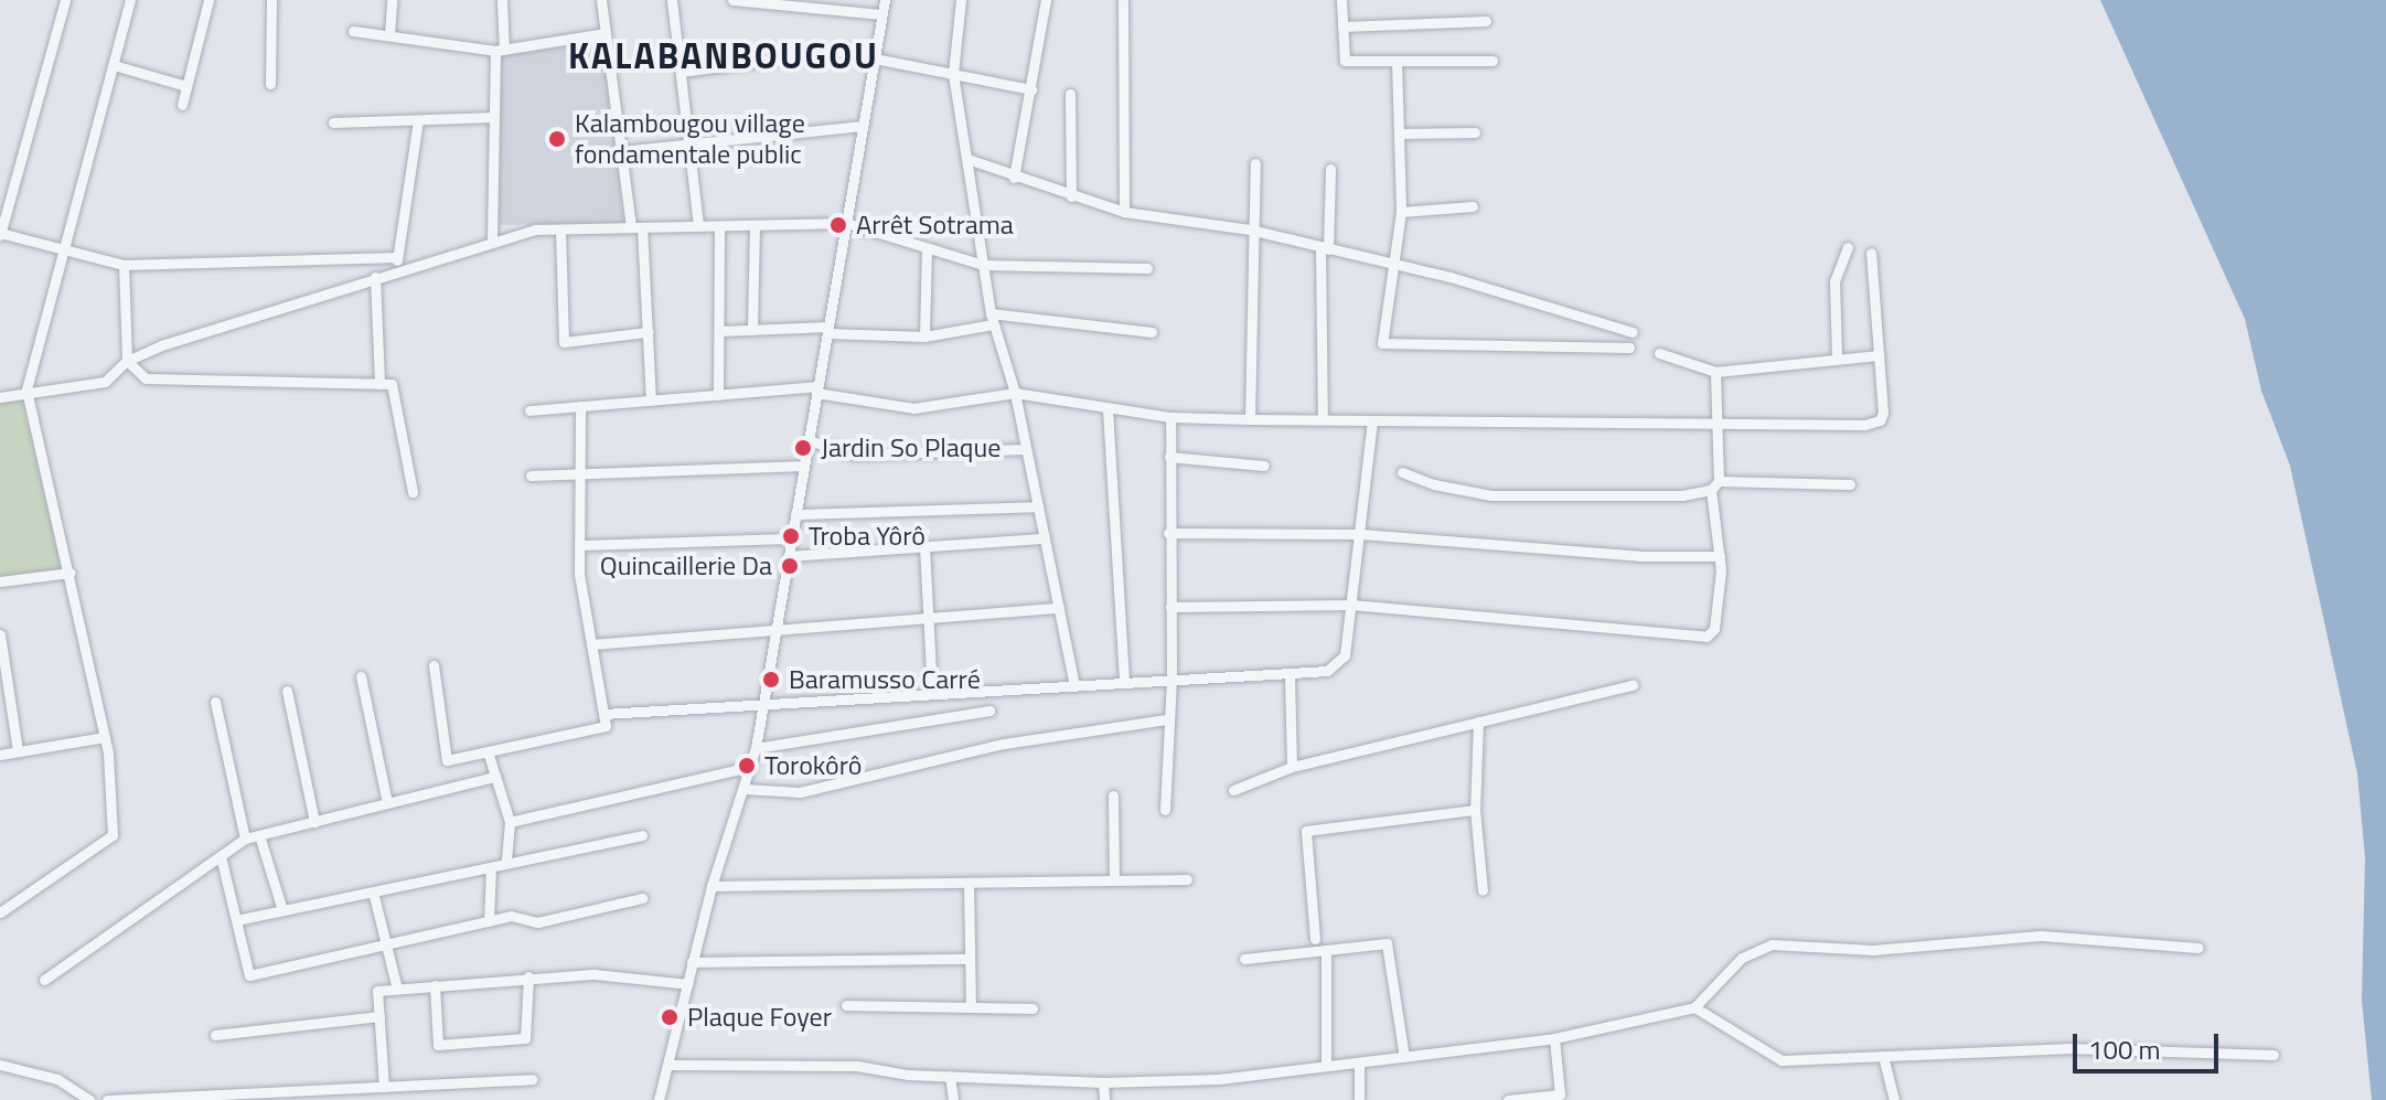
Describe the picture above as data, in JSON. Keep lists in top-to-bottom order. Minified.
{"districts":["KALABANBOUGOU"],"places":["Kalambougou village fondamentale public","Arrêt Sotrama","Jardin So Plaque","Troba Yôrô","Quincaillerie Da","Baramusso Carré","Torokôrô","Plaque Foyer"],"scale_bar":"100 m"}
